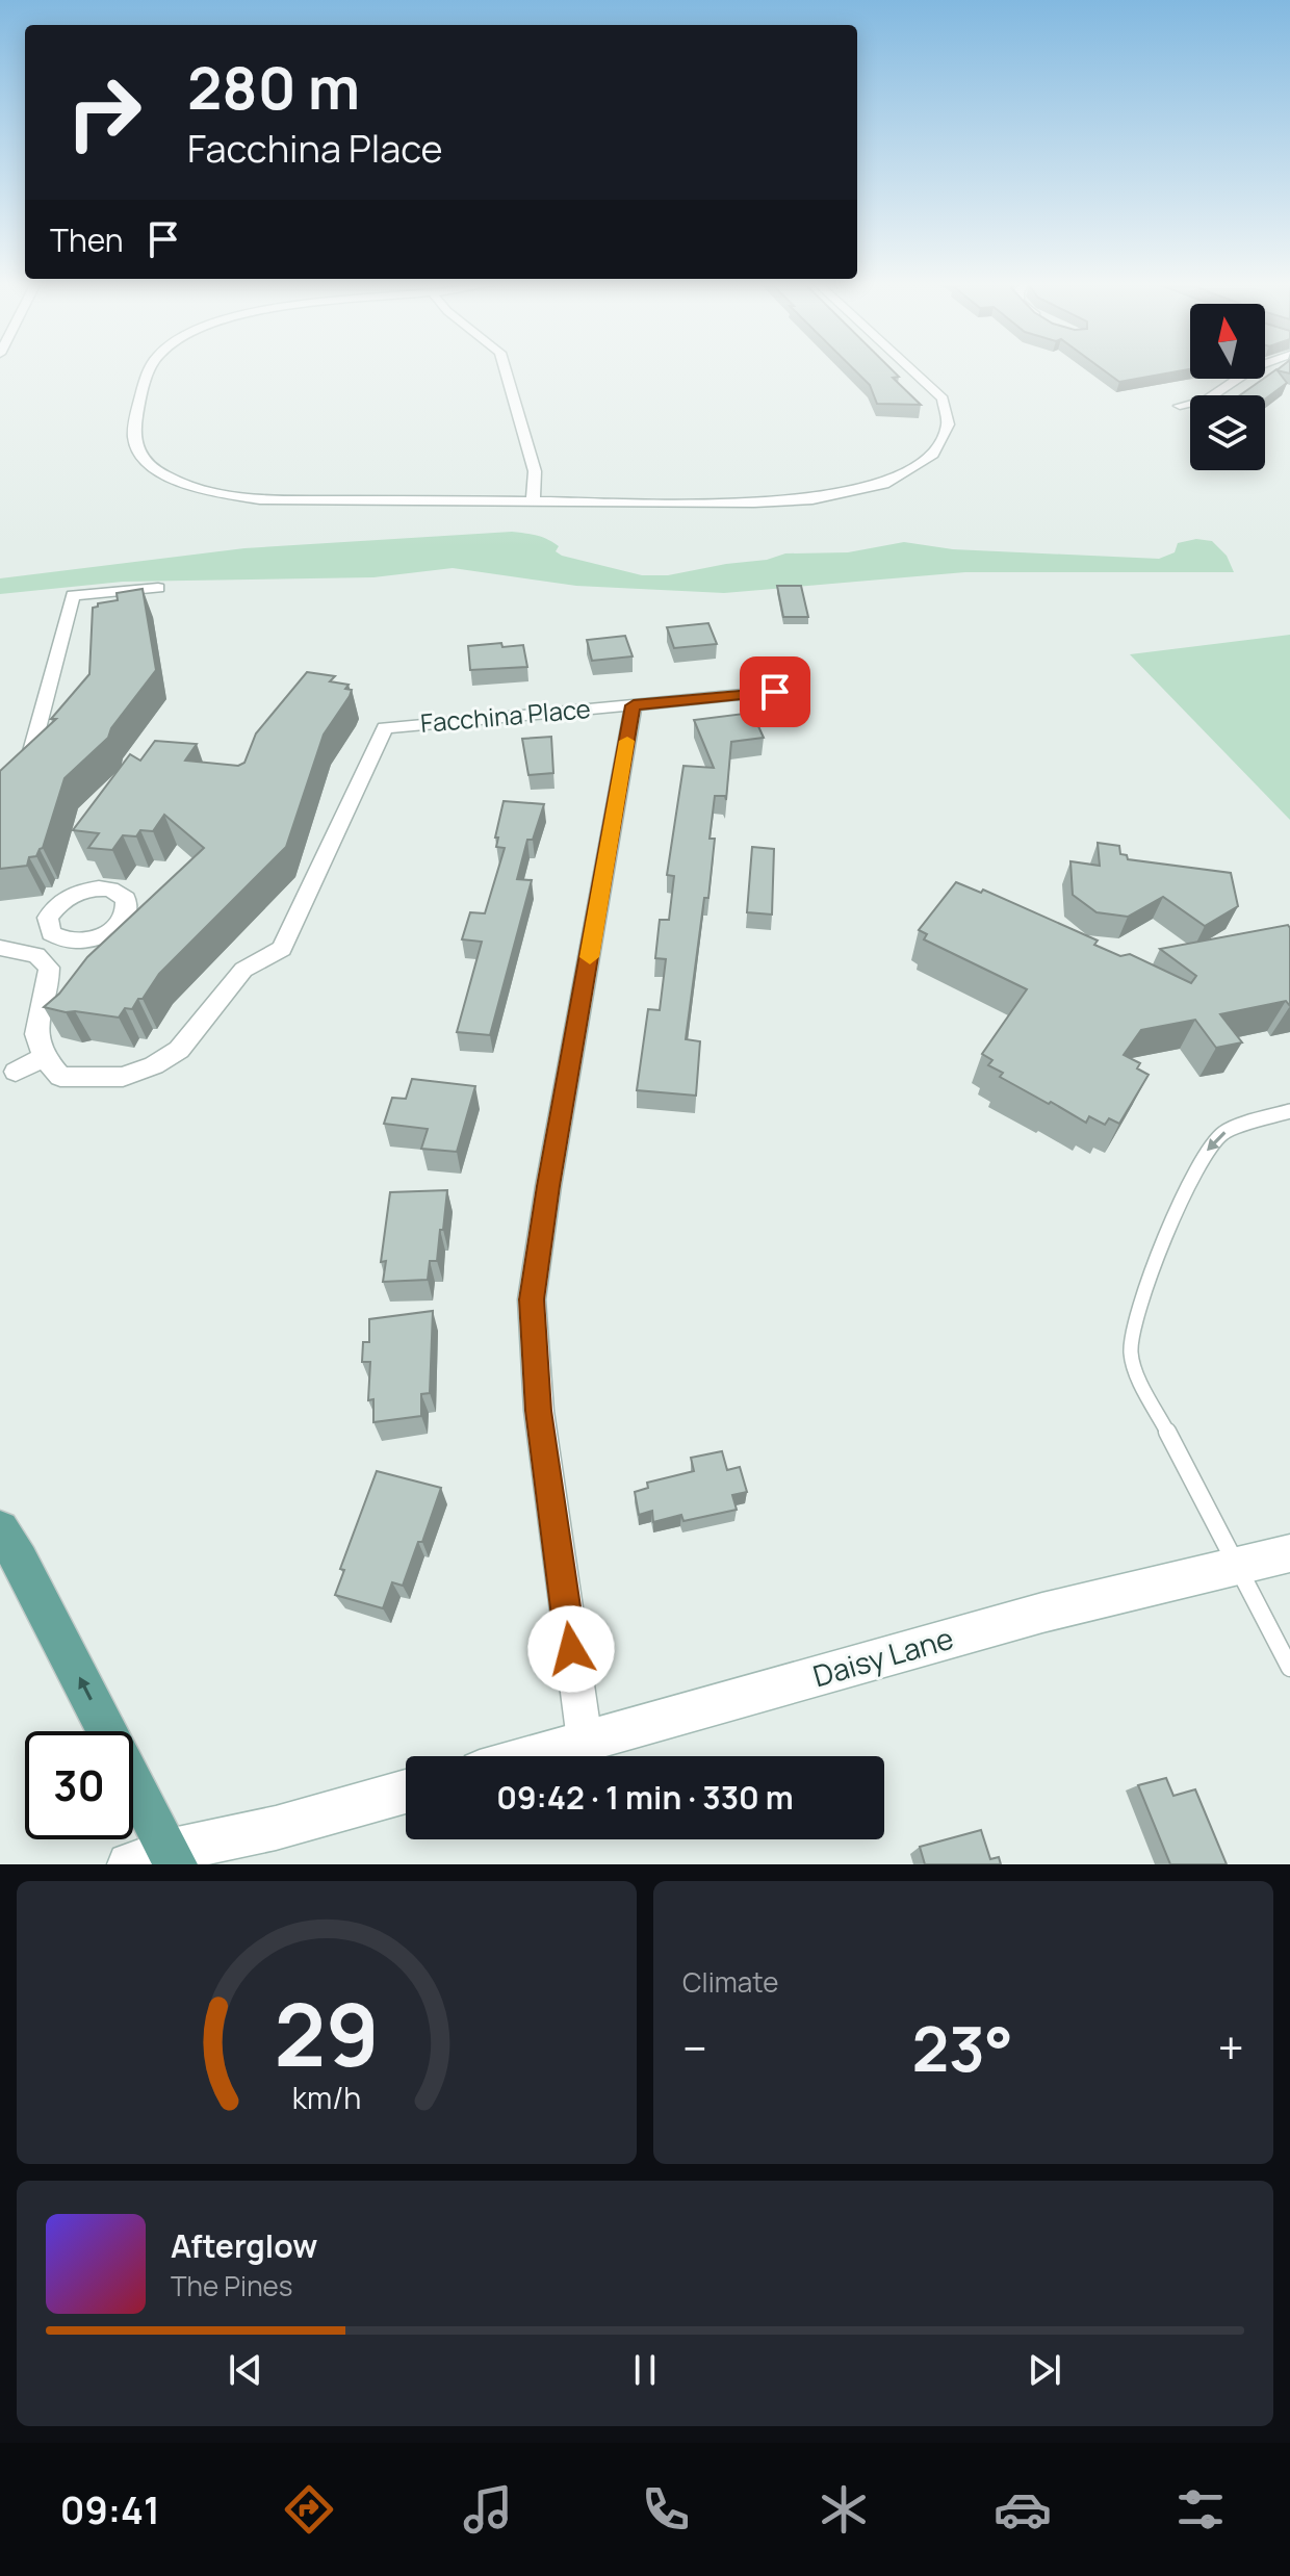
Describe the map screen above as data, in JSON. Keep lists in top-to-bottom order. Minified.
{"streets":{"street":["Facchina Place","Daisy Lane"]},"north":"top","page":{"turn":["280 m","Facchina Place"],"then":"Then","limit":"30","trip":"09:42 · 1 min · 330 m","tile":"Climate","heat":["−","23°","+"],"song":["Afterglow","The Pines"],"tabs":"09:41","gauge":["29","km/h"]}}
